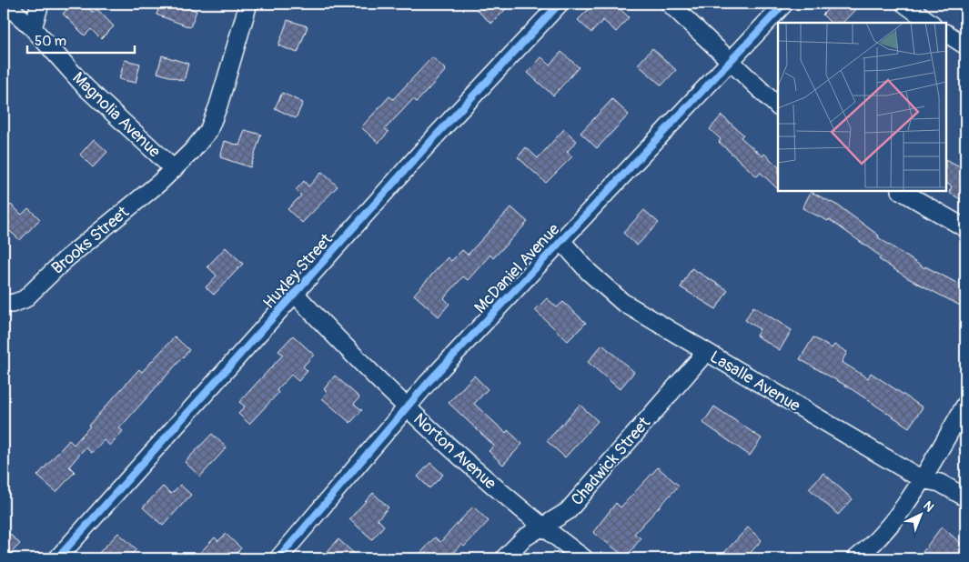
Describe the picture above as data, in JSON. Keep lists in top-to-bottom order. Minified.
{"streets":{"street":["Magnolia Avenue","Brooks Street","McDaniel Avenue","Huxley Street","Lasalle Avenue","Norton Avenue","Chadwick Street"]},"crossings":[["Magnolia Avenue","Brooks Street"],["McDaniel Avenue","Lasalle Avenue"],["McDaniel Avenue","Norton Avenue"],["Huxley Street","Norton Avenue"],["Lasalle Avenue","Chadwick Street"],["Norton Avenue","Chadwick Street"]],"scale_bar":"50 m","north":"top right"}
